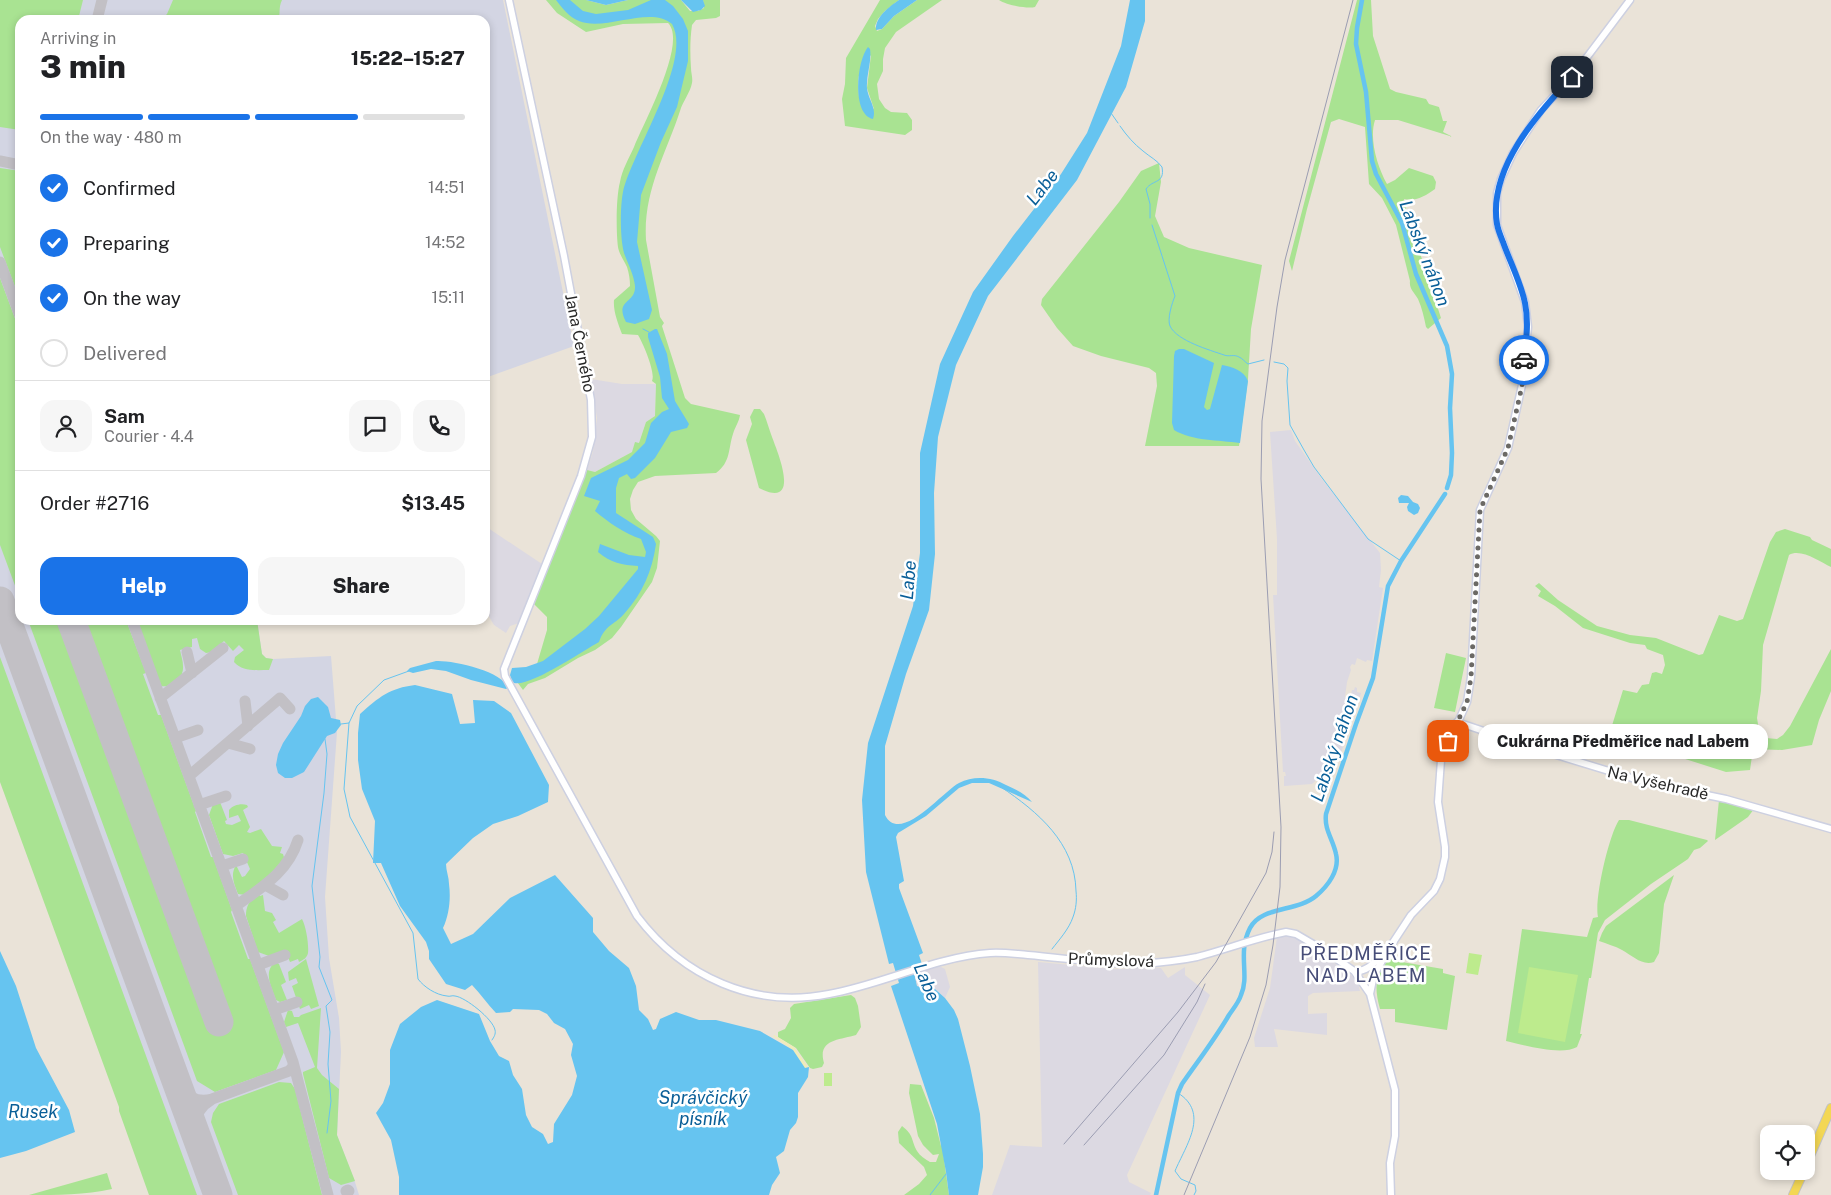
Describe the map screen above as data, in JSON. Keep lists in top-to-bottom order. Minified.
{"streets":{"street":["Jana Černého","Na Vyšehradě","Průmyslová"]},"crossings":[["Jana Černého","Průmyslová"]],"districts":["PŘEDMĚŘICE NAD LABEM"],"water":["Labe","Labský náhon","Správčický písník","Rusek"],"places":["Cukrárna Předměřice nad Labem"],"page":{"heading":["3 min","Arriving in","15:22–15:27"],"panel":["Sam","Courier · 4.4","Order #2716","$13.45"],"bar":"On the way · 480 m","list":[["Confirmed","14:51"],["Preparing","14:52"],["On the way","15:11"],"Delivered"],"buttons":["Help","Share"],"bubble":"Cukrárna Předměřice nad Labem"}}
